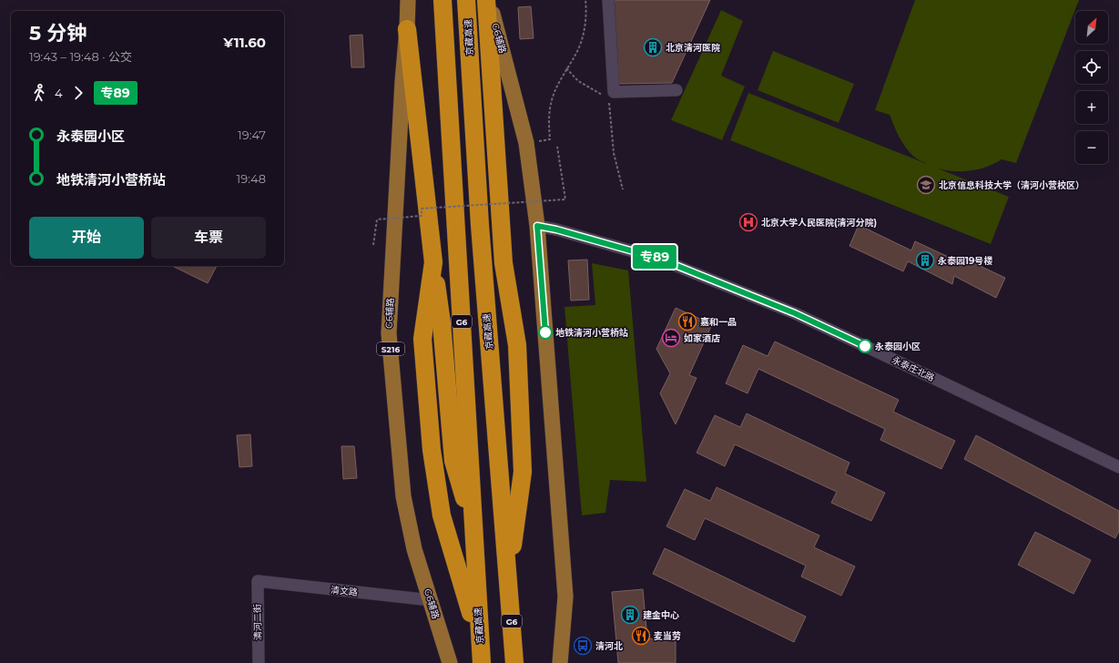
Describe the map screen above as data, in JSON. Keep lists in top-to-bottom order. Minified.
{"streets":{"highway":["京藏高速","G6"],"main road":["G6辅路","S216"],"street":["永泰庄北路","清文路","清河二街"]},"crossings":[["G6辅路","永泰庄北路"],["G6辅路","清文路"],["清文路","清河二街"]],"places":{"building":["北京清河医院","永泰园19号楼","建金中心"],"school or university":["北京信息科技大学（清河小营校区）"],"hospital":["北京大学人民医院(清河分院)"],"restaurant":["嘉和一品","麦当劳"],"other":["地铁清河小营桥站","永泰园小区"],"hotel":["如家酒店"],"bus stop":["清河北"]},"lines":["bus line 专89"],"north":"top right","page":{"on_map":"专89","map_buttons":["+","−"],"heading":["5 分钟","19:43 – 19:48 · 公交","¥11.60"],"legs":["4","专89"],"list":[{"name":"永泰园小区","value":"19:47"},{"name":"地铁清河小营桥站","value":"19:48"}],"buttons":["开始","车票"]}}
